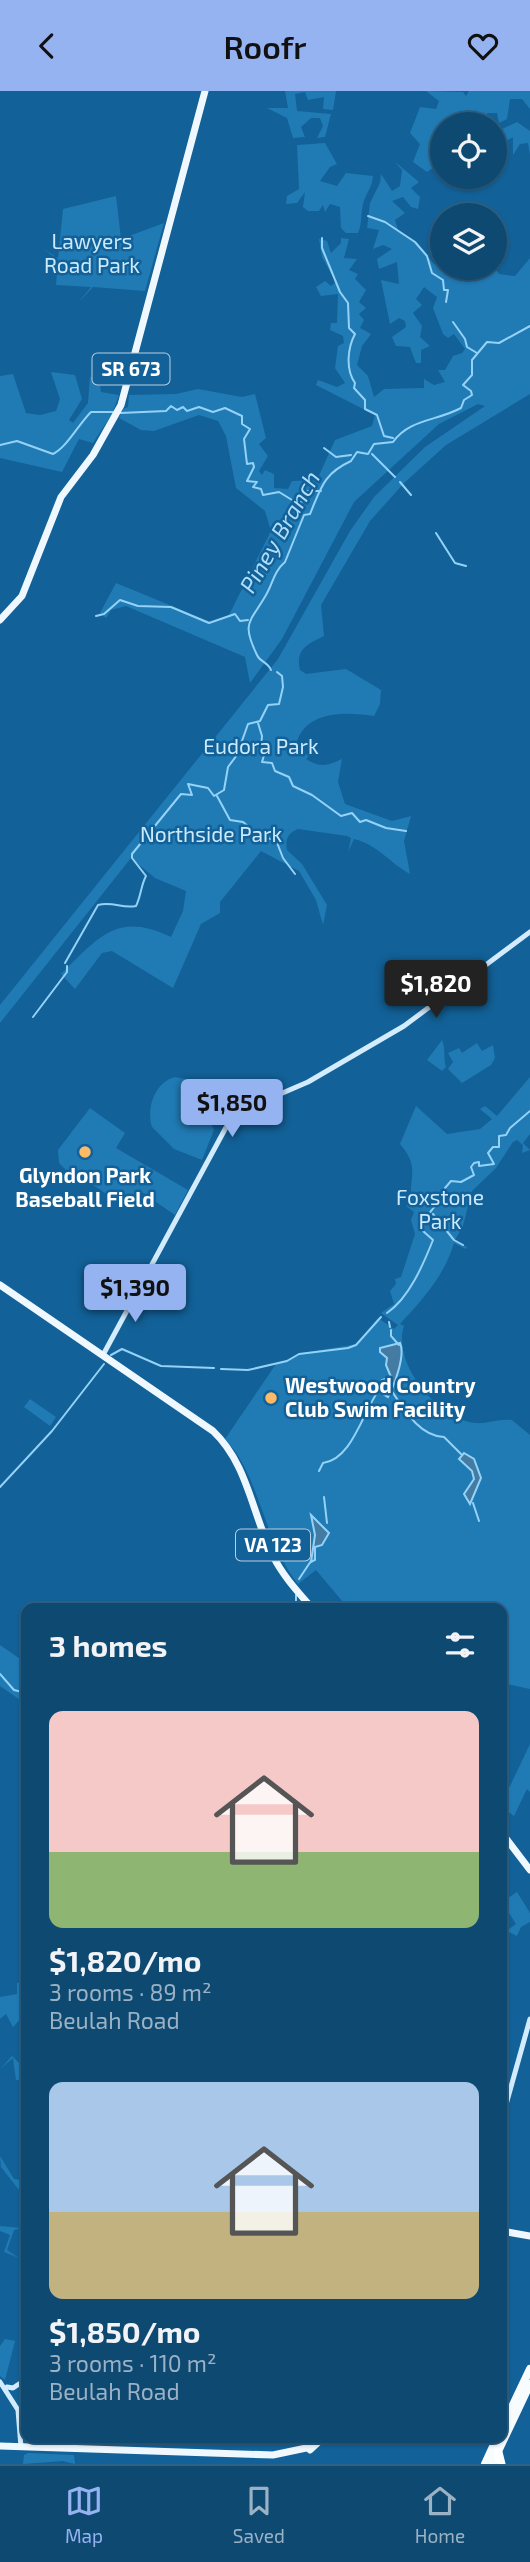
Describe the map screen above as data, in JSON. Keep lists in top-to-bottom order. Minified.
{"streets":{"main road":["SR 673","VA 123"]},"water":["Piney Branch"],"parks":["Lawyers Road Park","Eudora Park","Northside Park","Foxstone Park"],"places":["Glyndon Park Baseball Field","Westwood Country Club Swim Facility"],"page":{"header":"Roofr","price":["$1,820","$1,850","$1,390"],"heading":"3 homes","list":[{"name":"$1,820/mo","note":"3 rooms · 89 m² · Beulah Road"},{"name":"$1,850/mo","note":"3 rooms · 110 m² · Beulah Road"}],"tabs":["Map","Saved","Home"]}}
